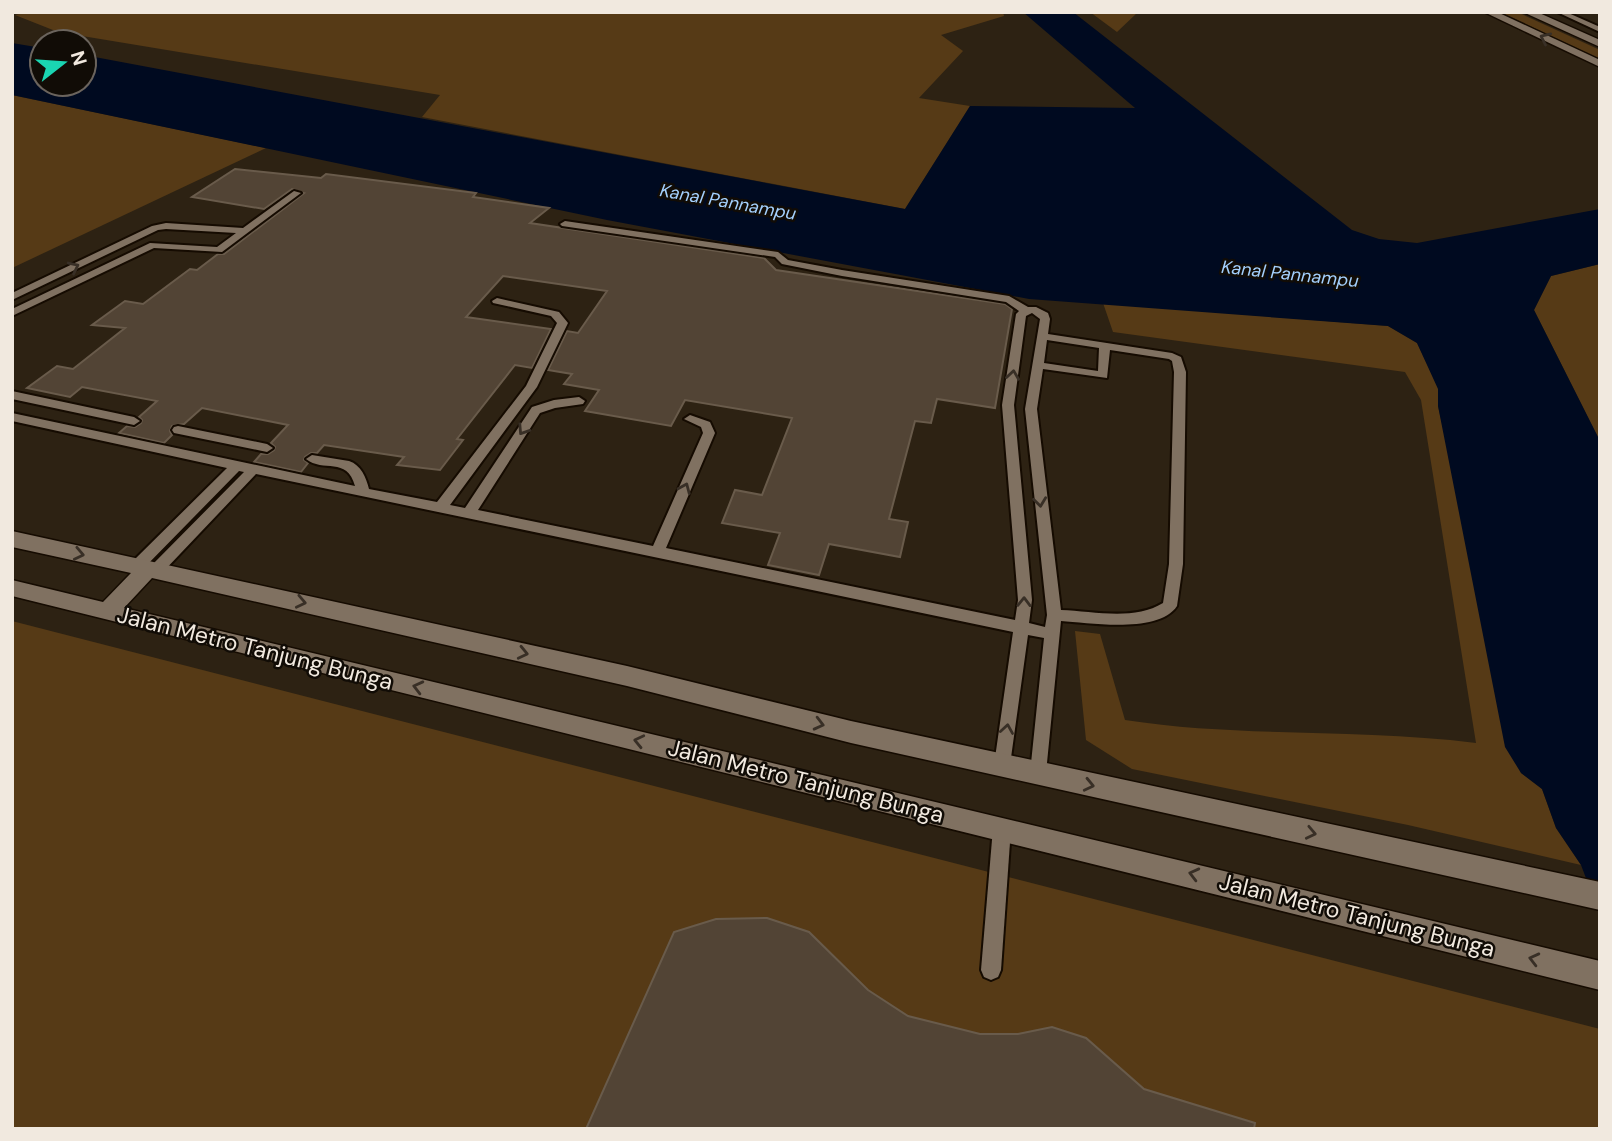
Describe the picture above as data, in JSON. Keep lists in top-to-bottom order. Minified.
{"streets":{"main road":["Jalan Metro Tanjung Bunga"]},"water":["Kanal Pannampu"],"north":"right"}
